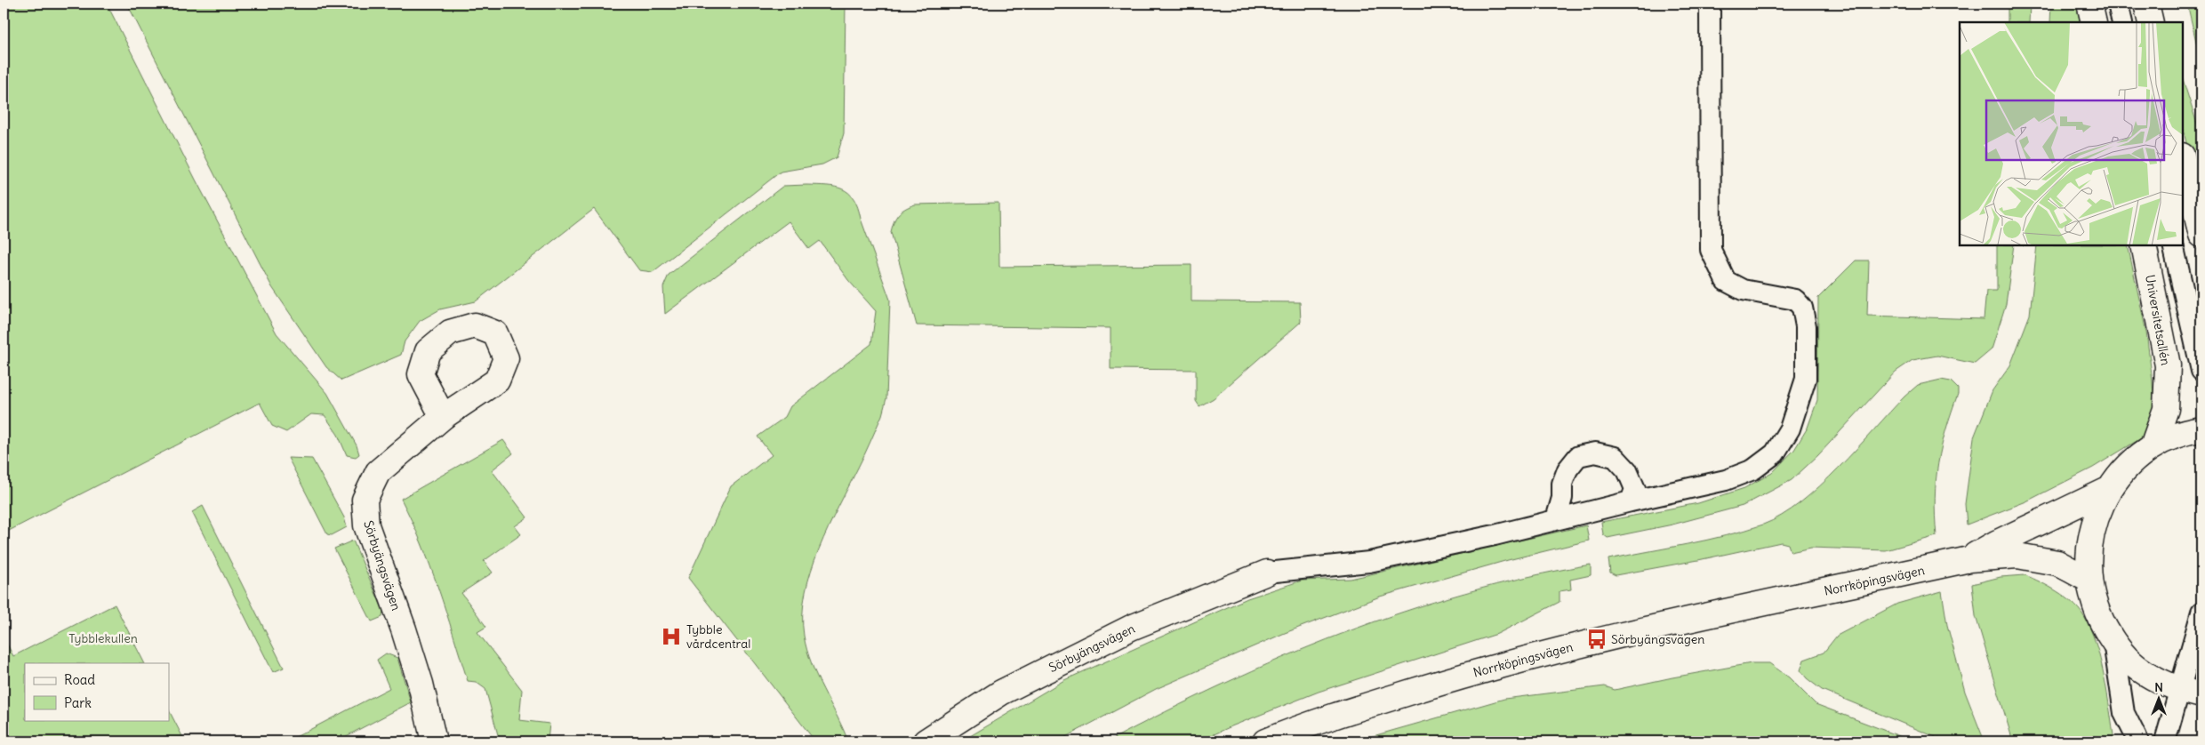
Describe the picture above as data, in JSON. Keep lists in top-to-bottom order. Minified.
{"streets":{"main road":["Universitetsallén","Sörbyängsvägen","Norrköpingsvägen"]},"parks":["Tybblekullen"],"places":{"hospital":["Tybble vårdcentral"],"bus stop":["Sörbyängsvägen"]},"legend":["Road","Park"],"north":"top"}
